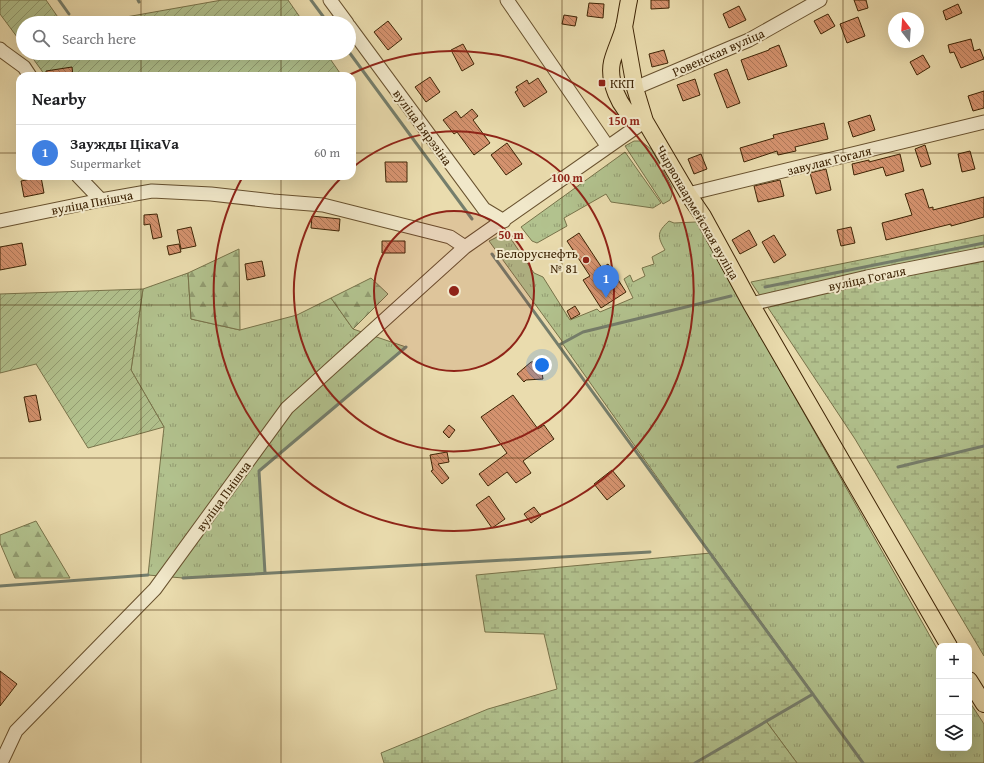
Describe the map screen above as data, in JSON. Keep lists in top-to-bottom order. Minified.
{"streets":{"main road":["Чырвонаармейская вуліца"],"street":["Ровенская вуліца","вуліца Бярэзіна","завулак Гогаля","вуліца Пнішча","вуліца Гогаля"]},"crossings":[["Ровенская вуліца","Чырвонаармейская вуліца"],["вуліца Бярэзіна","вуліца Пнішча"],["завулак Гогаля","Чырвонаармейская вуліца"],["вуліца Пнішча","Чырвонаармейская вуліца"],["Чырвонаармейская вуліца","вуліца Гогаля"]],"places":{"transit":["ККП"],"other":["Белоруснефть № 81"]},"north":"top","page":{"search":"Search here","heading":"Nearby","list":[{"mark":"1","name":"Заужды ЦікаVа","note":"Supermarket","value":"60 m"}],"pins":"1","map_buttons":["+","−"]},"rings":["150 m","100 m","50 m"]}
